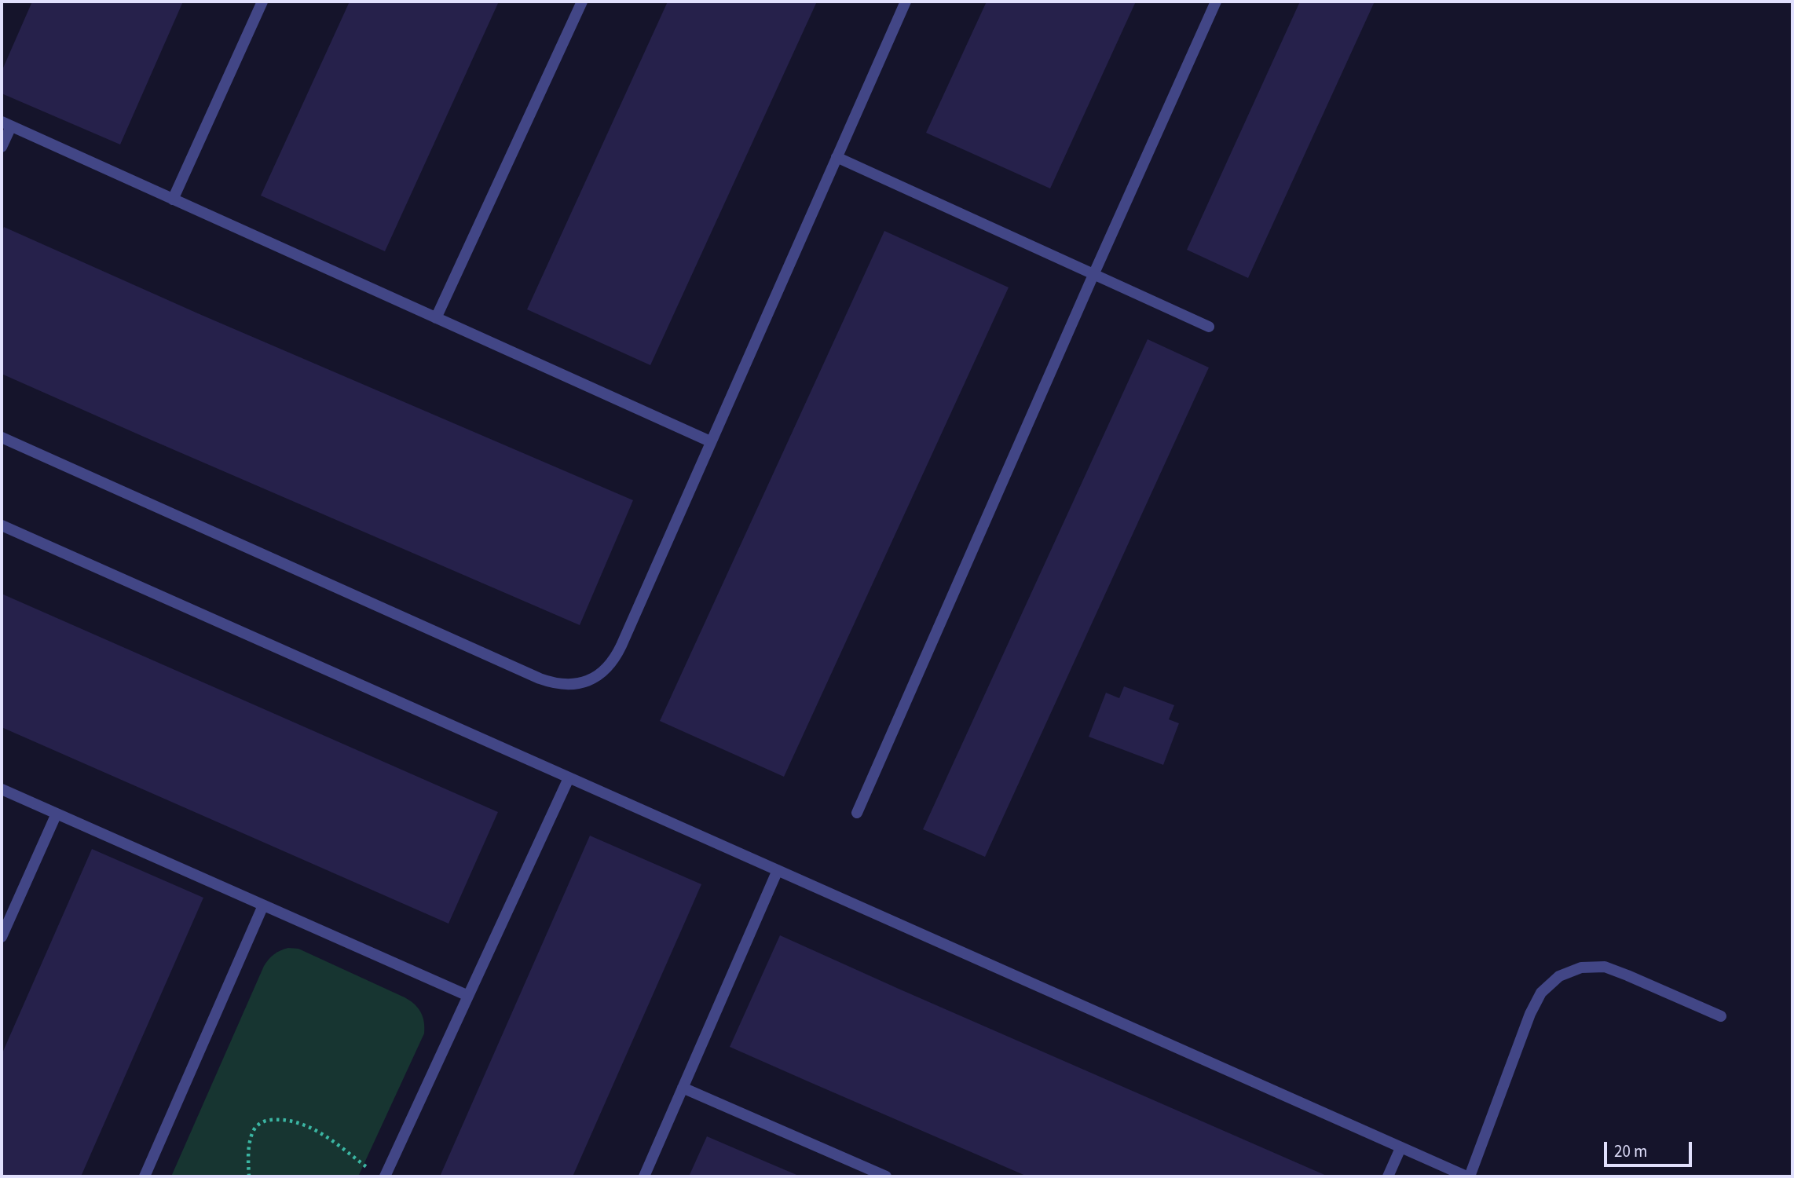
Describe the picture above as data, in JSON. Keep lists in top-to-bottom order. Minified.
{"scale_bar":"20 m"}
